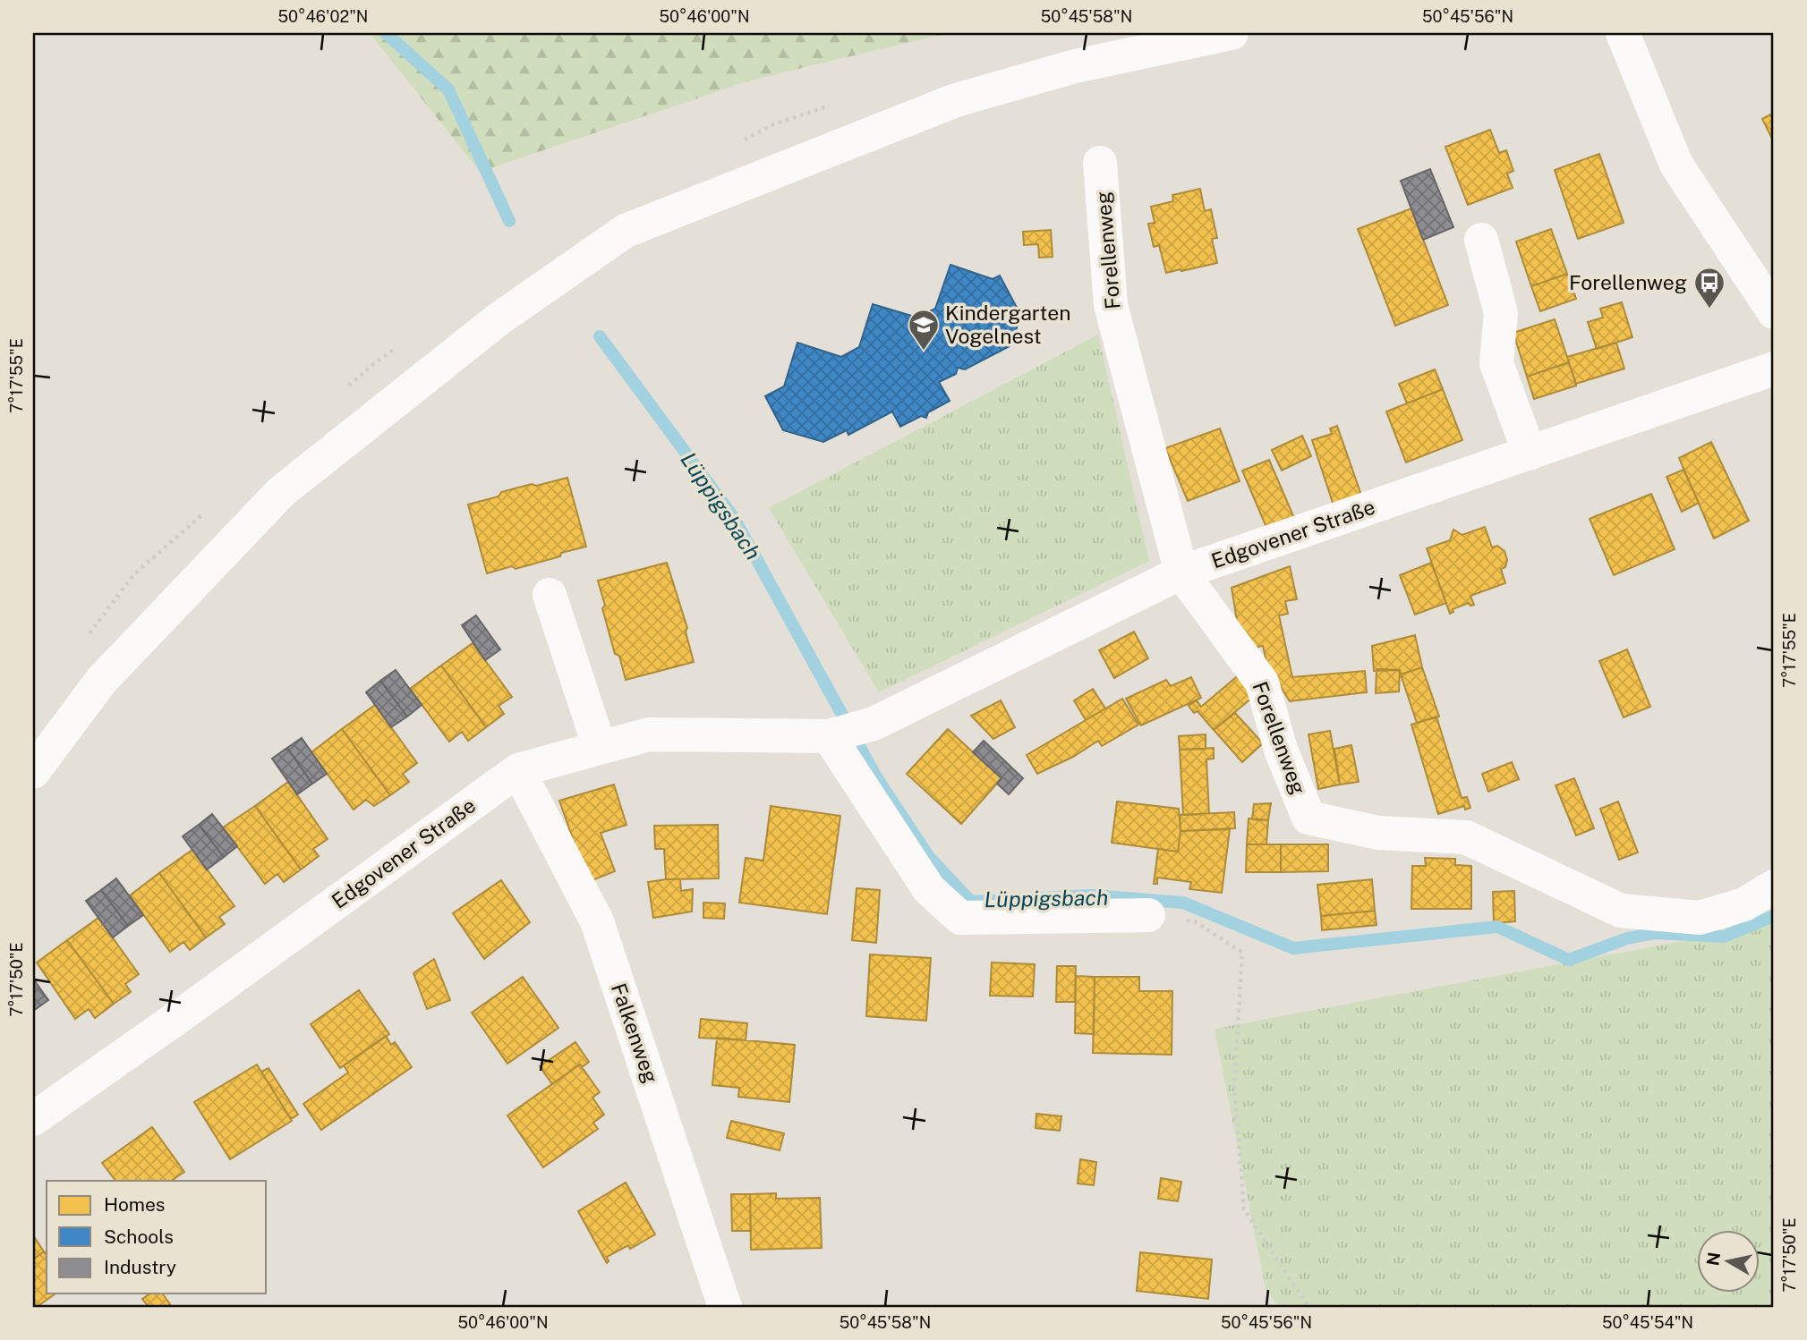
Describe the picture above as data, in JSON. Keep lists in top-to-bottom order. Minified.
{"streets":{"street":["Forellenweg","Edgovener Straße","Falkenweg"]},"crossings":[["Forellenweg","Edgovener Straße"],["Edgovener Straße","Falkenweg"]],"water":["Lüppigsbach"],"places":{"bus stop":["Forellenweg"],"school or university":["Kindergarten Vogelnest"]},"legend":["Homes","Schools","Industry"],"north":"left","coordinates":["50°46'02\"N","50°46'00\"N","50°45'58\"N","50°45'56\"N","7°17'55\"E","7°17'50\"E","50°45'54\"N"]}
